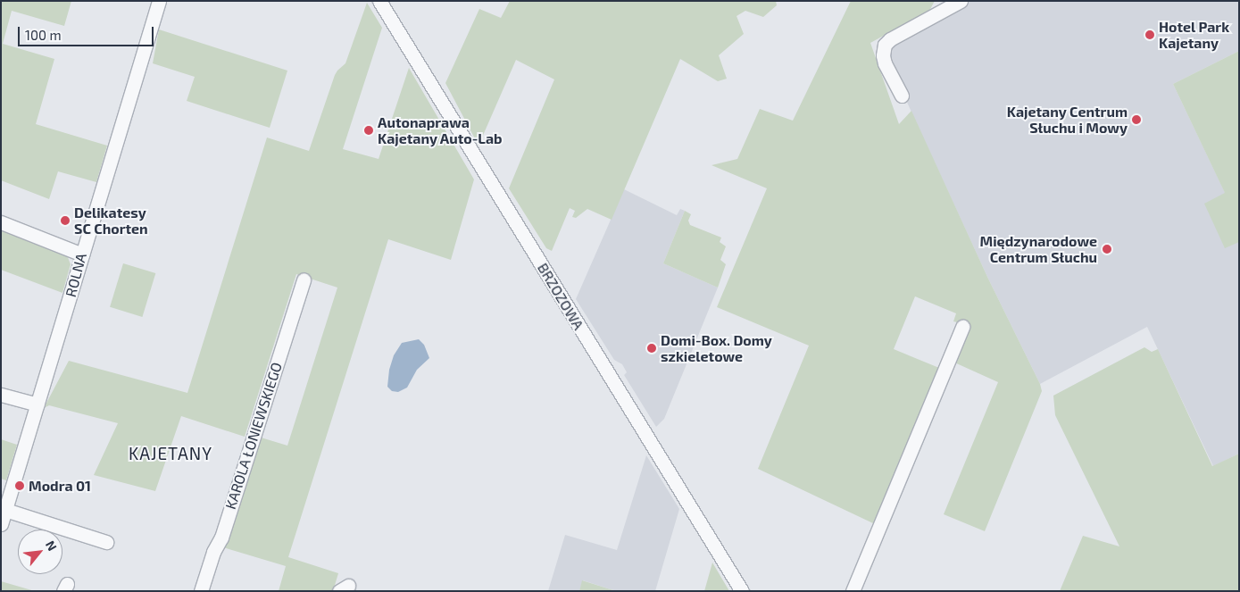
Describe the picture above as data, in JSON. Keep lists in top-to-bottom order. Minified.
{"streets":{"street":["ROLNA","BRZOZOWA","KAROLA ŁONIEWSKIEGO"]},"districts":["KAJETANY"],"places":["Hotel Park Kajetany","Kajetany Centrum Słuchu i Mowy","Autonaprawa Kajetany Auto-Lab","Delikatesy SC Chorten","Międzynarodowe Centrum Słuchu","Domi-Box. Domy szkieletowe","Modra 01"],"scale_bar":"100 m","north":"top right"}
